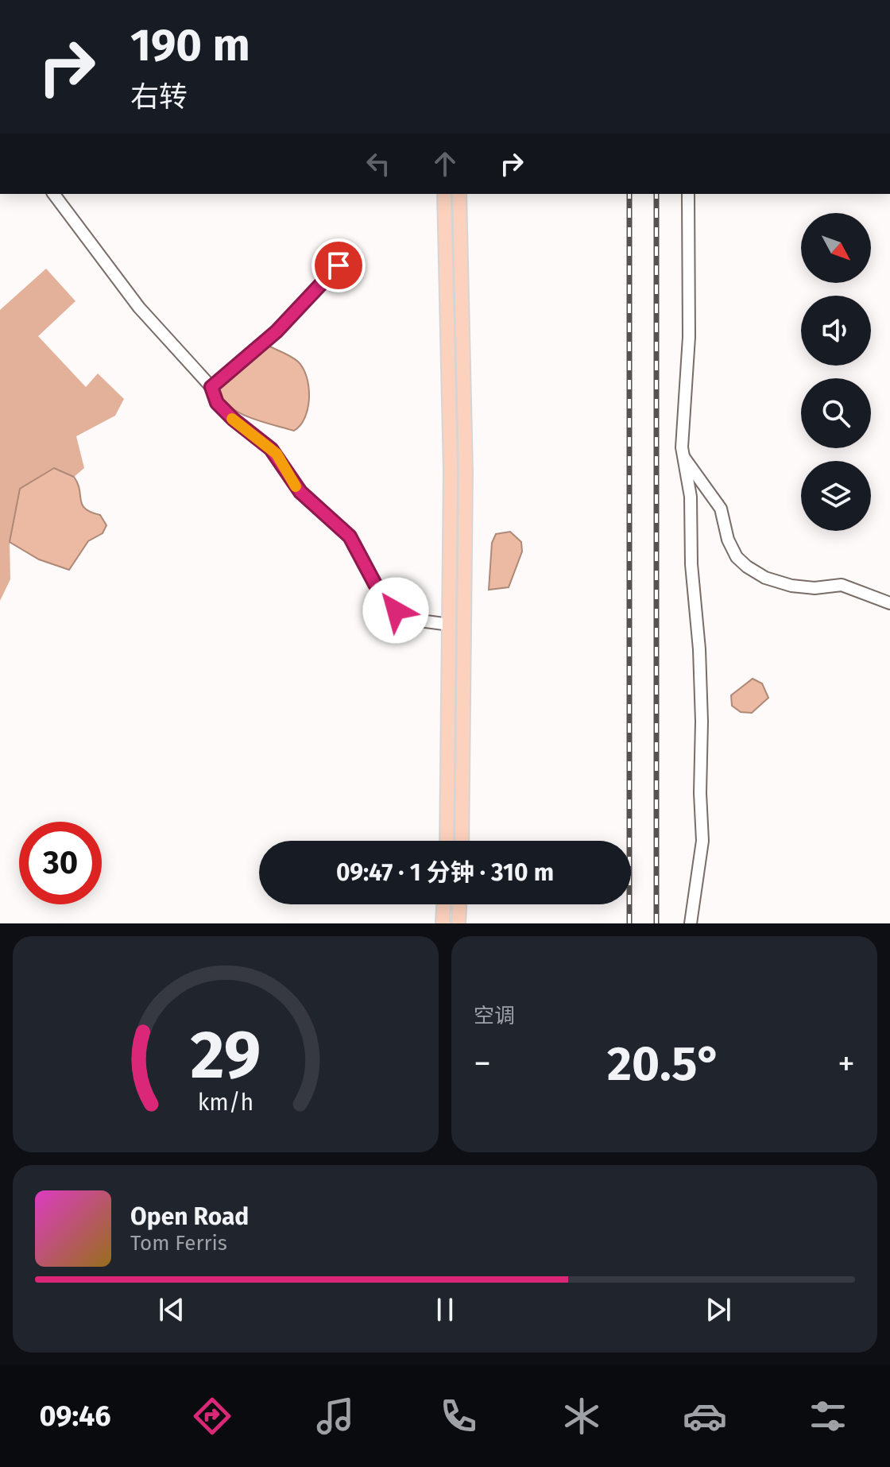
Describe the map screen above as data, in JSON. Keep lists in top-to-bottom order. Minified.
{"north":"bottom right","page":{"turn":["190 m","右转"],"limit":"30","trip":"09:47 · 1 分钟 · 310 m","tile":"空调","heat":["−","20.5°","+"],"song":["Open Road","Tom Ferris"],"tabs":"09:46","gauge":["29","km/h"]}}
